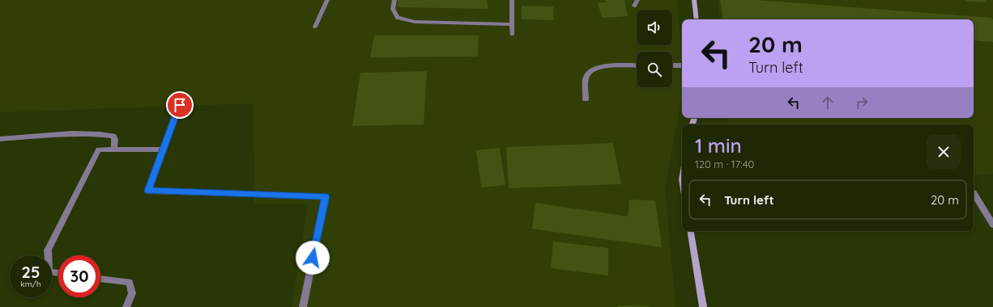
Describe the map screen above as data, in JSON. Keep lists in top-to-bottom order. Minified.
{"page":{"turn":["20 m","Turn left"],"heading":["1 min","120 m · 17:40"],"list":[{"name":"Turn left","value":"20 m"}],"speed":"25 km/h","limit":"30"}}
